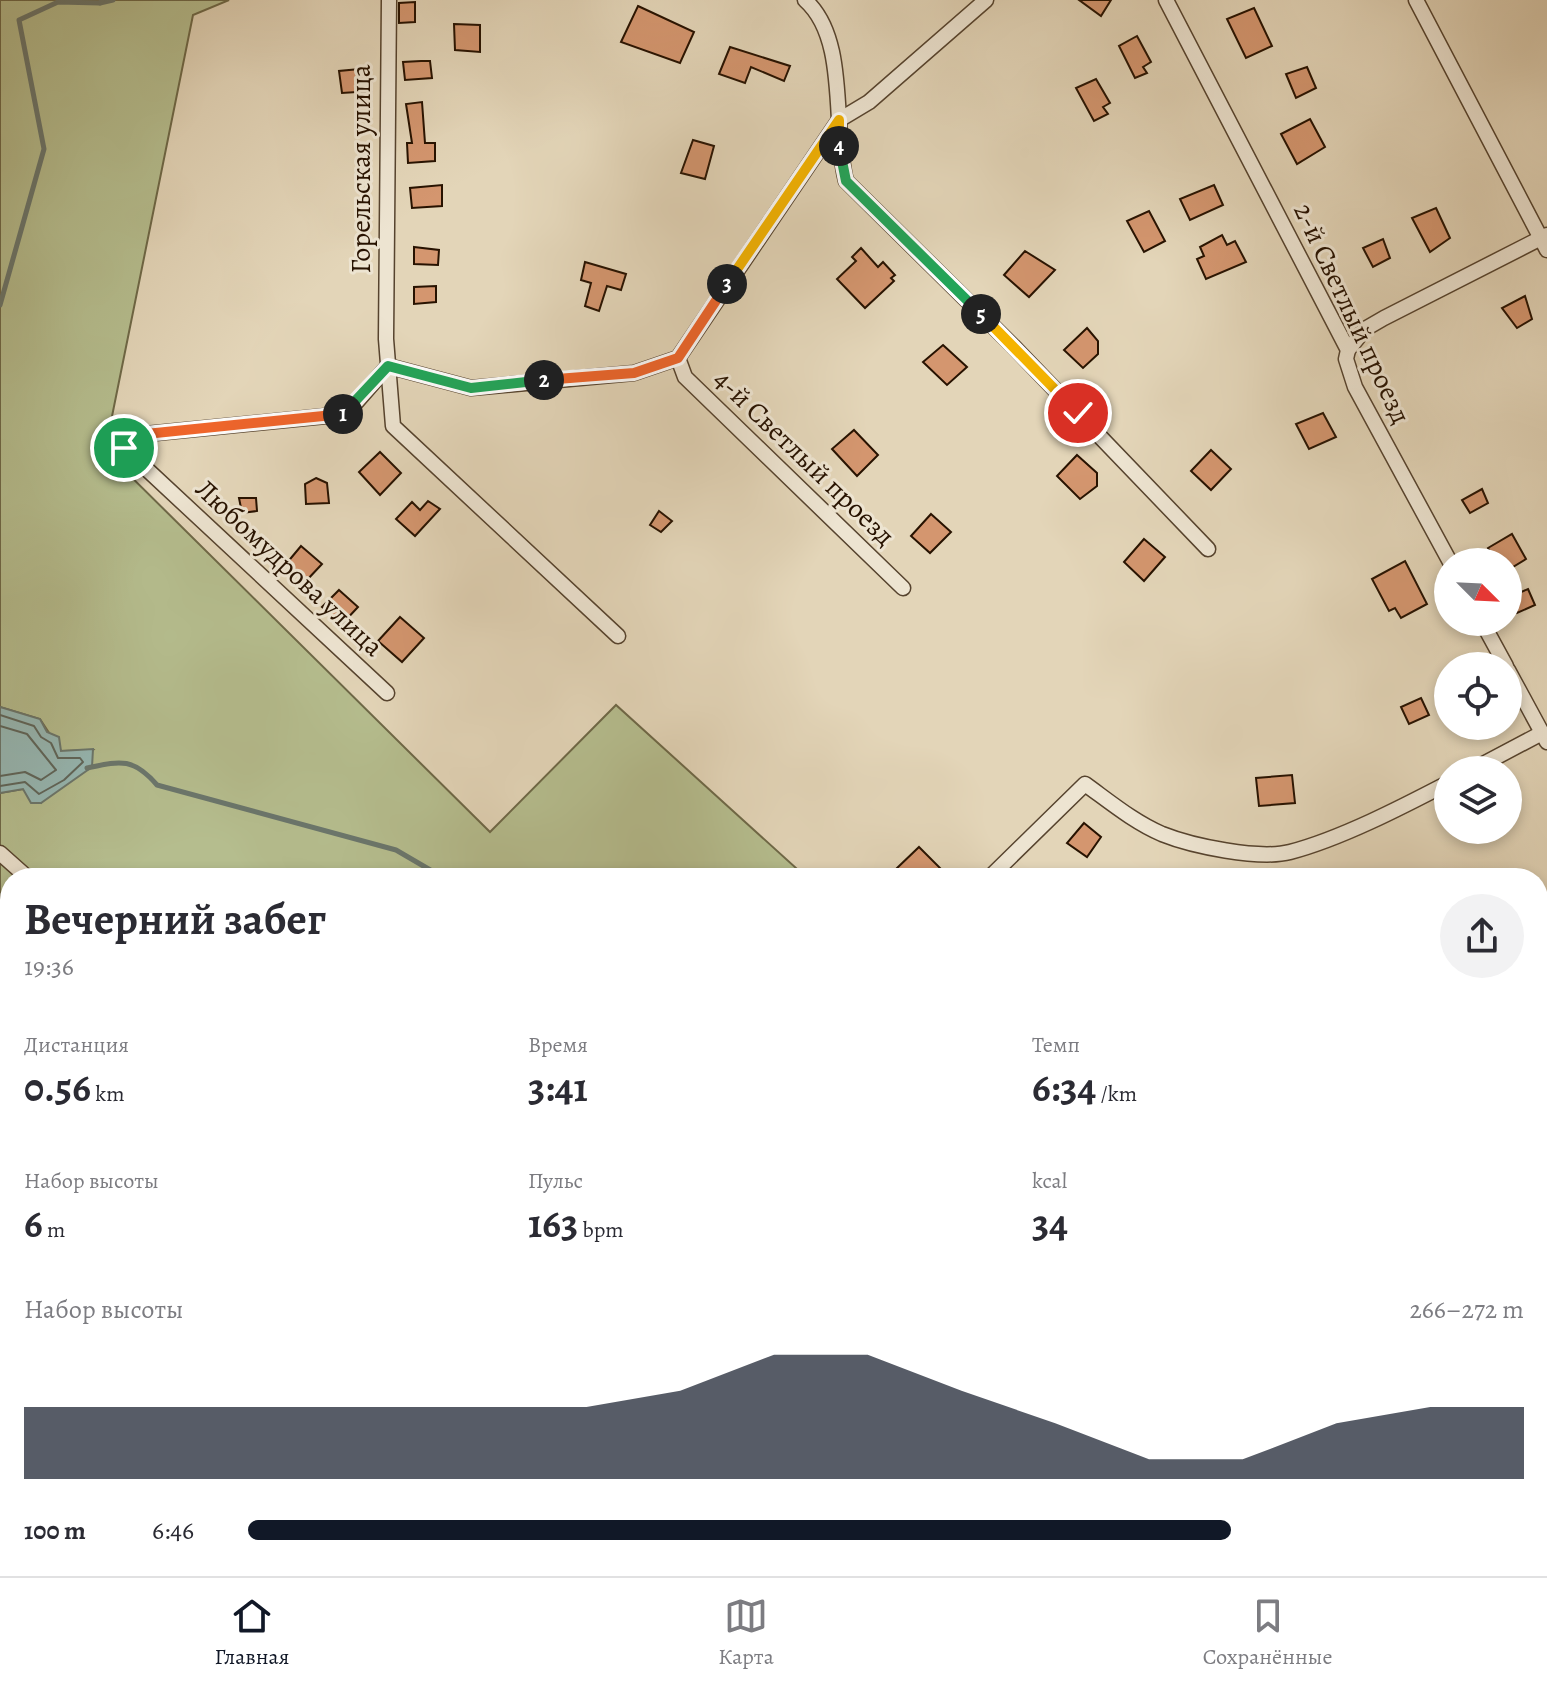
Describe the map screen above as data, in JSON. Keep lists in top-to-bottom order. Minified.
{"streets":{"street":["Горельская улица","2-й Светлый проезд","4-й Светлый проезд","Любомудрова улица"]},"crossings":[["Горельская улица","Любомудрова улица"]],"north":"bottom right","page":{"pins":["4","3","5","2","1"],"heading":["Вечерний забег","19:36"],"stats":[["Дистанция","0.56 km"],["Время","3:41"],["Темп","6:34 /km"],["Набор высоты","6 m"],["Пульс","163 bpm"],["kcal","34"]],"chart":["Набор высоты","266–272 m"],"list":[{"name":"100 m","note":"6:46"}],"tabs":["Главная","Карта","Сохранённые"]}}
